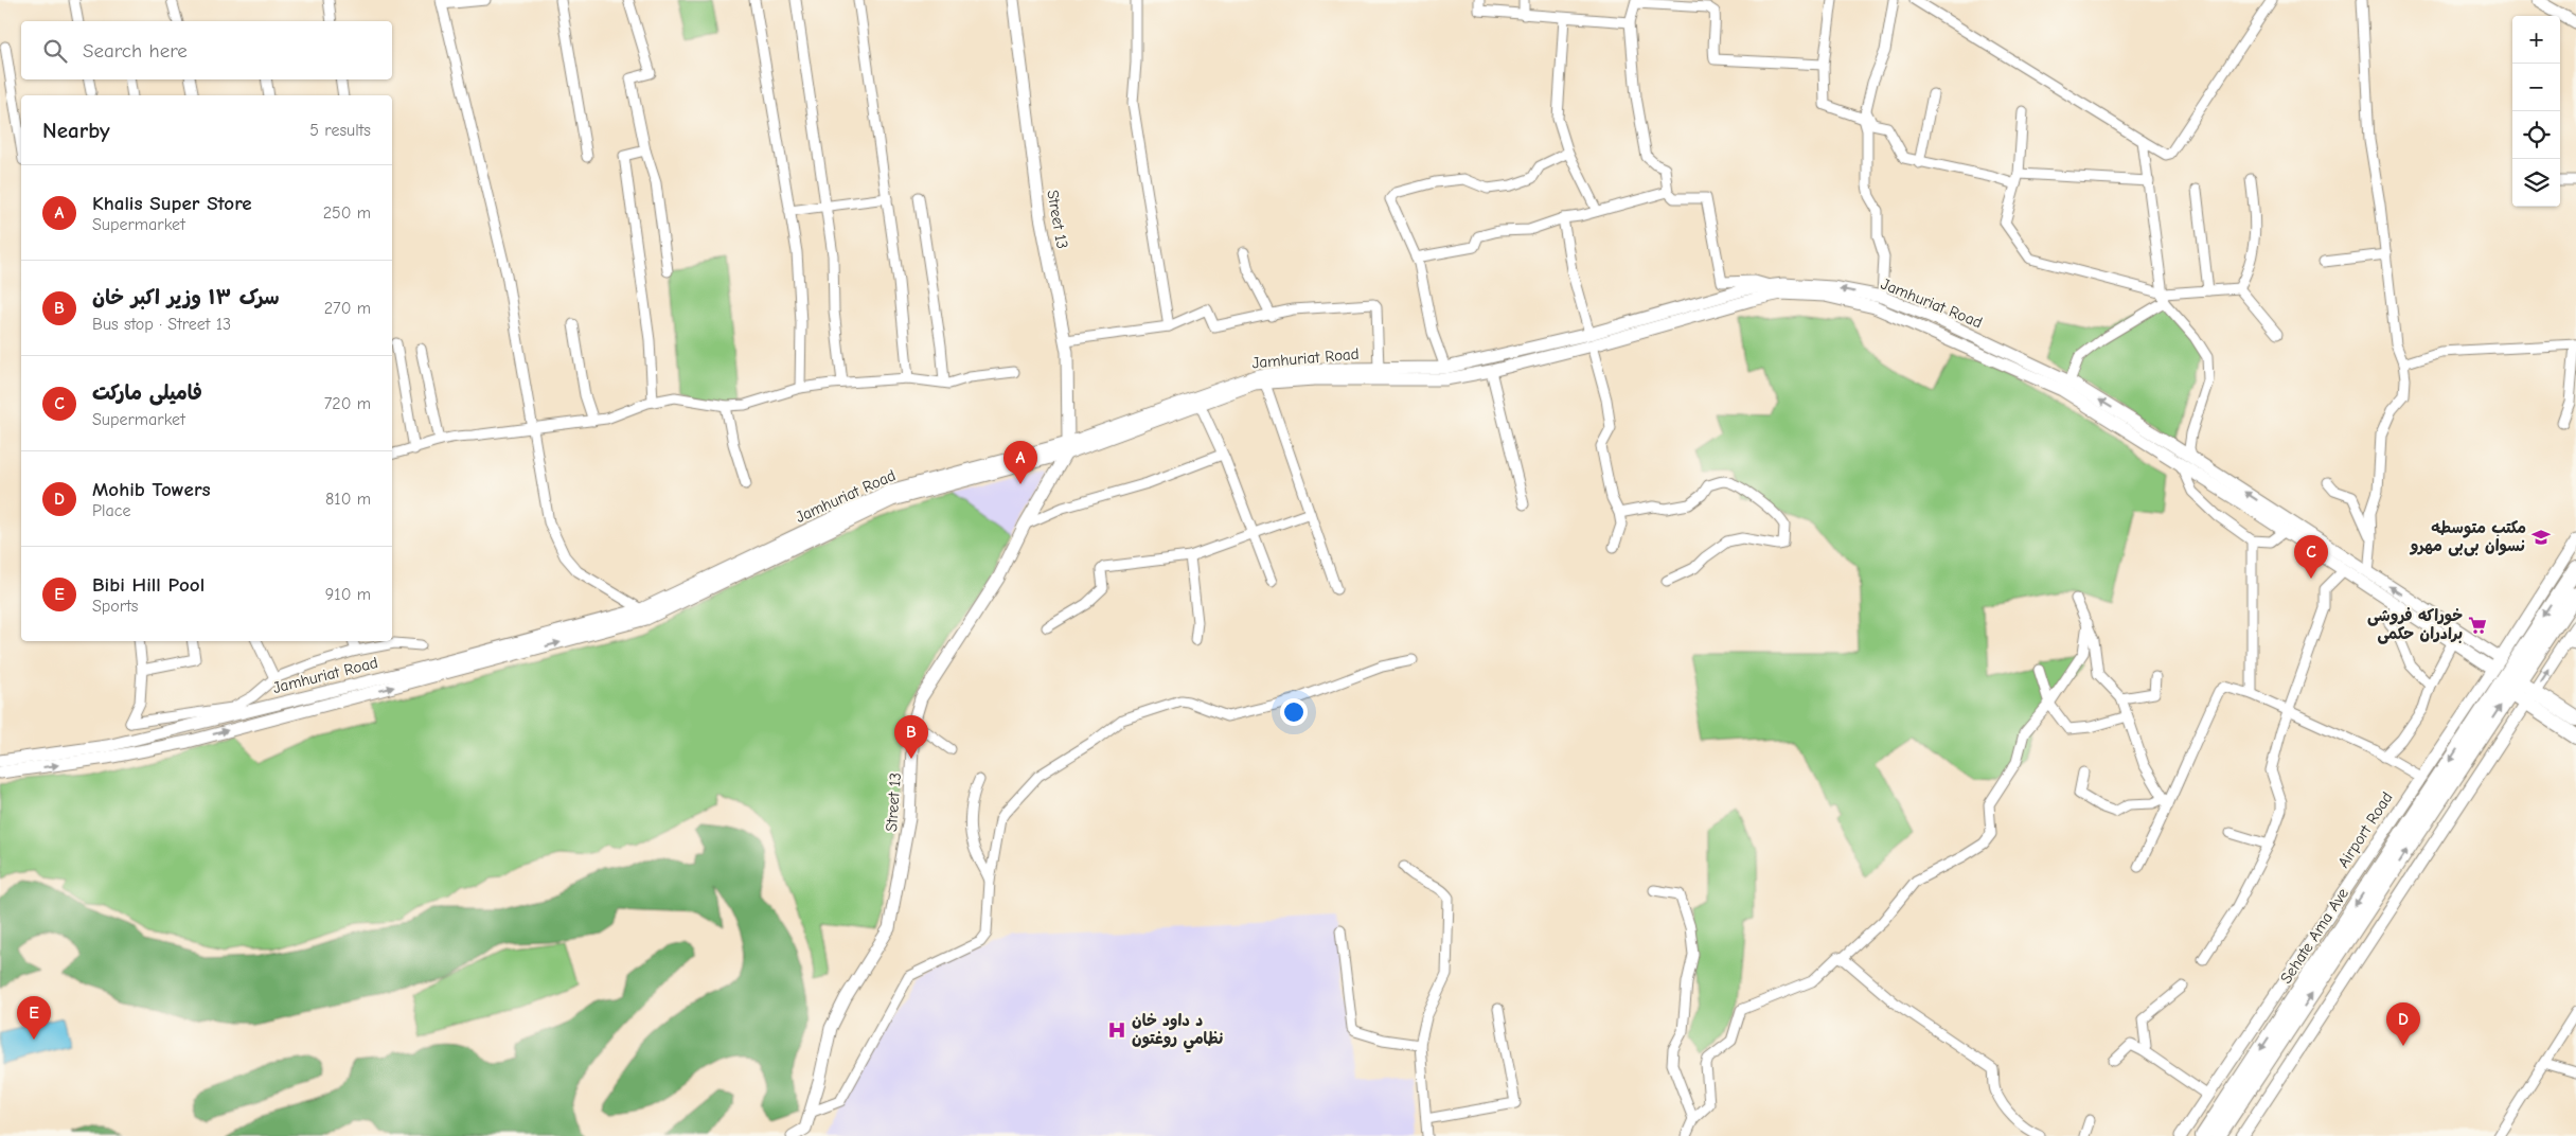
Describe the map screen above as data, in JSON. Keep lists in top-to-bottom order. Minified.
{"streets":{"main road":["Street 13","Jamhuriat Road","Airport Road","Sehate Ama Ave"]},"crossings":[["Street 13","Jamhuriat Road"],["Jamhuriat Road","Airport Road"],["Jamhuriat Road","Sehate Ama Ave"],["Airport Road","Sehate Ama Ave"]],"places":{"school or university":["مکتب متوسطه نسوان بی‌بی مهرو"],"supermarket":["خوراکه فروشی برادران حکمی"],"hospital":["د داود خان نظامي روغتون"]},"page":{"map_buttons":["+","−"],"search":"Search here","heading":["Nearby","5 results"],"list":[{"mark":"A","name":"Khalis Super Store","note":"Supermarket","value":"250 m"},{"mark":"B","name":"سرک ۱۳ وزیر اکبر خان","note":"Bus stop · Street 13","value":"270 m"},{"mark":"C","name":"فامیلی مارکت","note":"Supermarket","value":"720 m"},{"mark":"D","name":"Mohib Towers","note":"Place","value":"810 m"},{"mark":"E","name":"Bibi Hill Pool","note":"Sports","value":"910 m"}],"pins":["A","C","B","E","D"]}}
